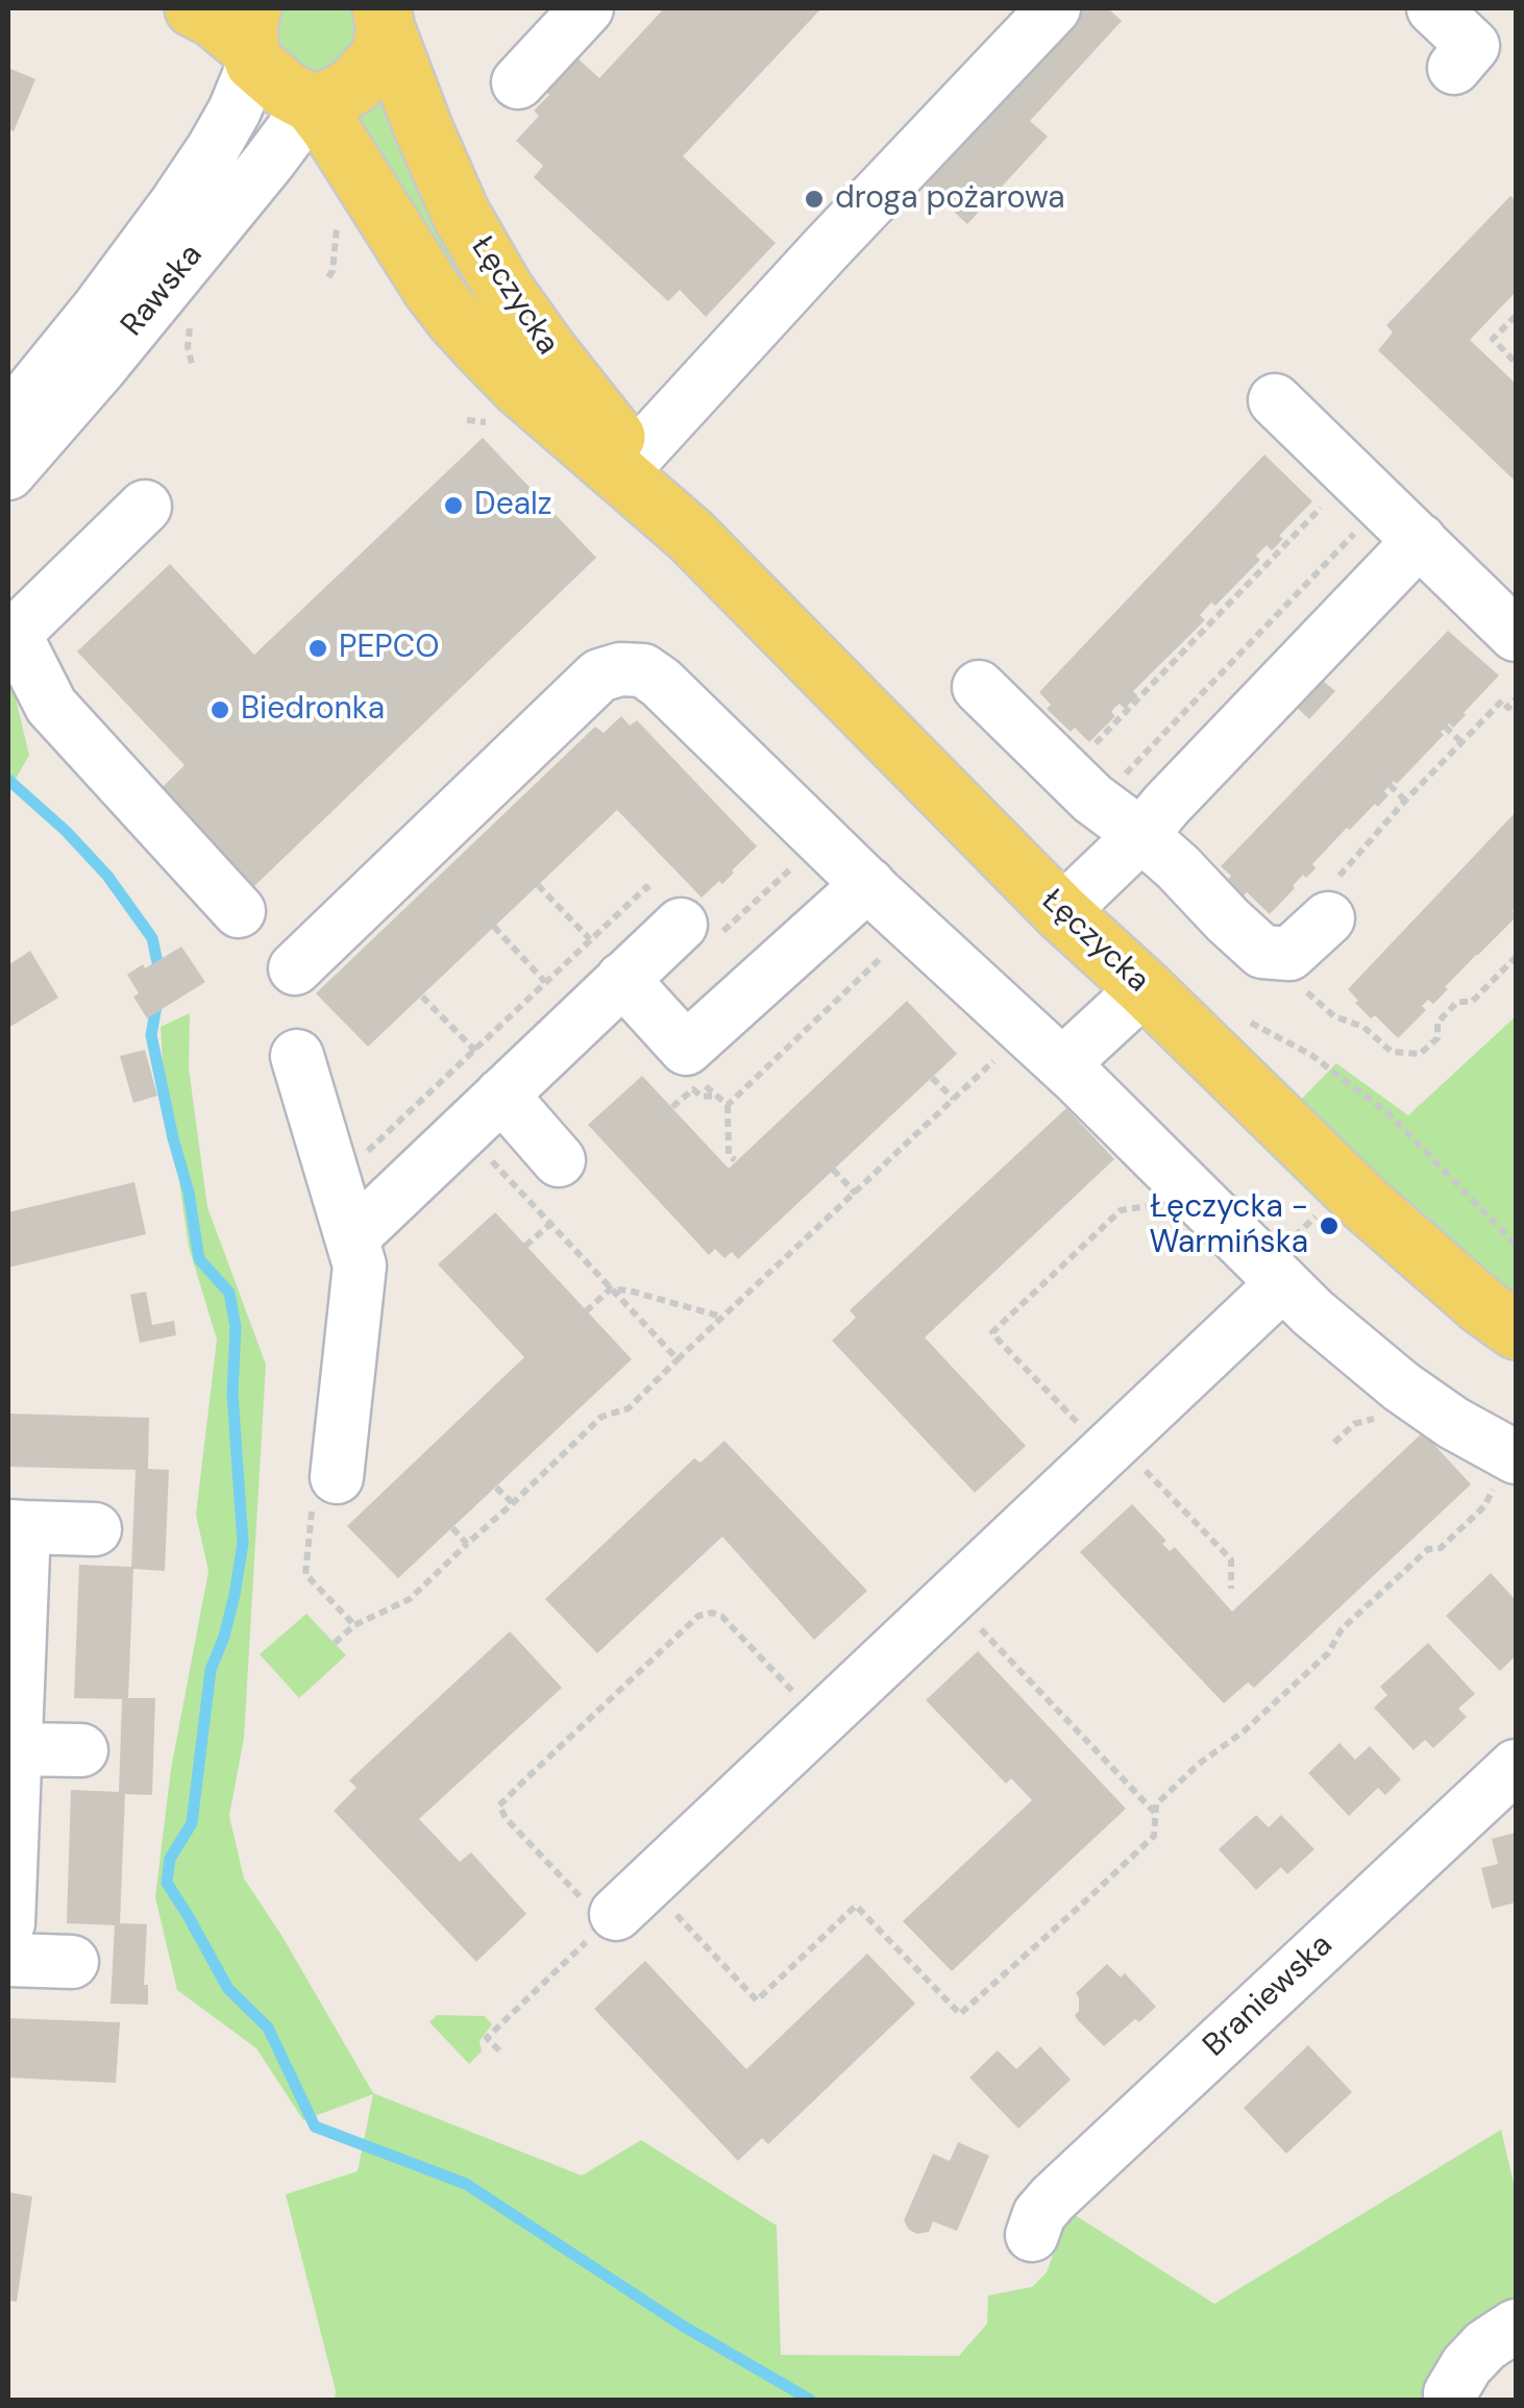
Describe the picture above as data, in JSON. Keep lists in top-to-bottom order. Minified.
{"streets":{"main road":["Łęczycka"],"street":["Rawska","Braniewska"]},"crossings":[["Rawska","Łęczycka"]],"places":["droga pożarowa","Dealz","PEPCO","Biedronka","Łęczycka - Warmińska"]}
